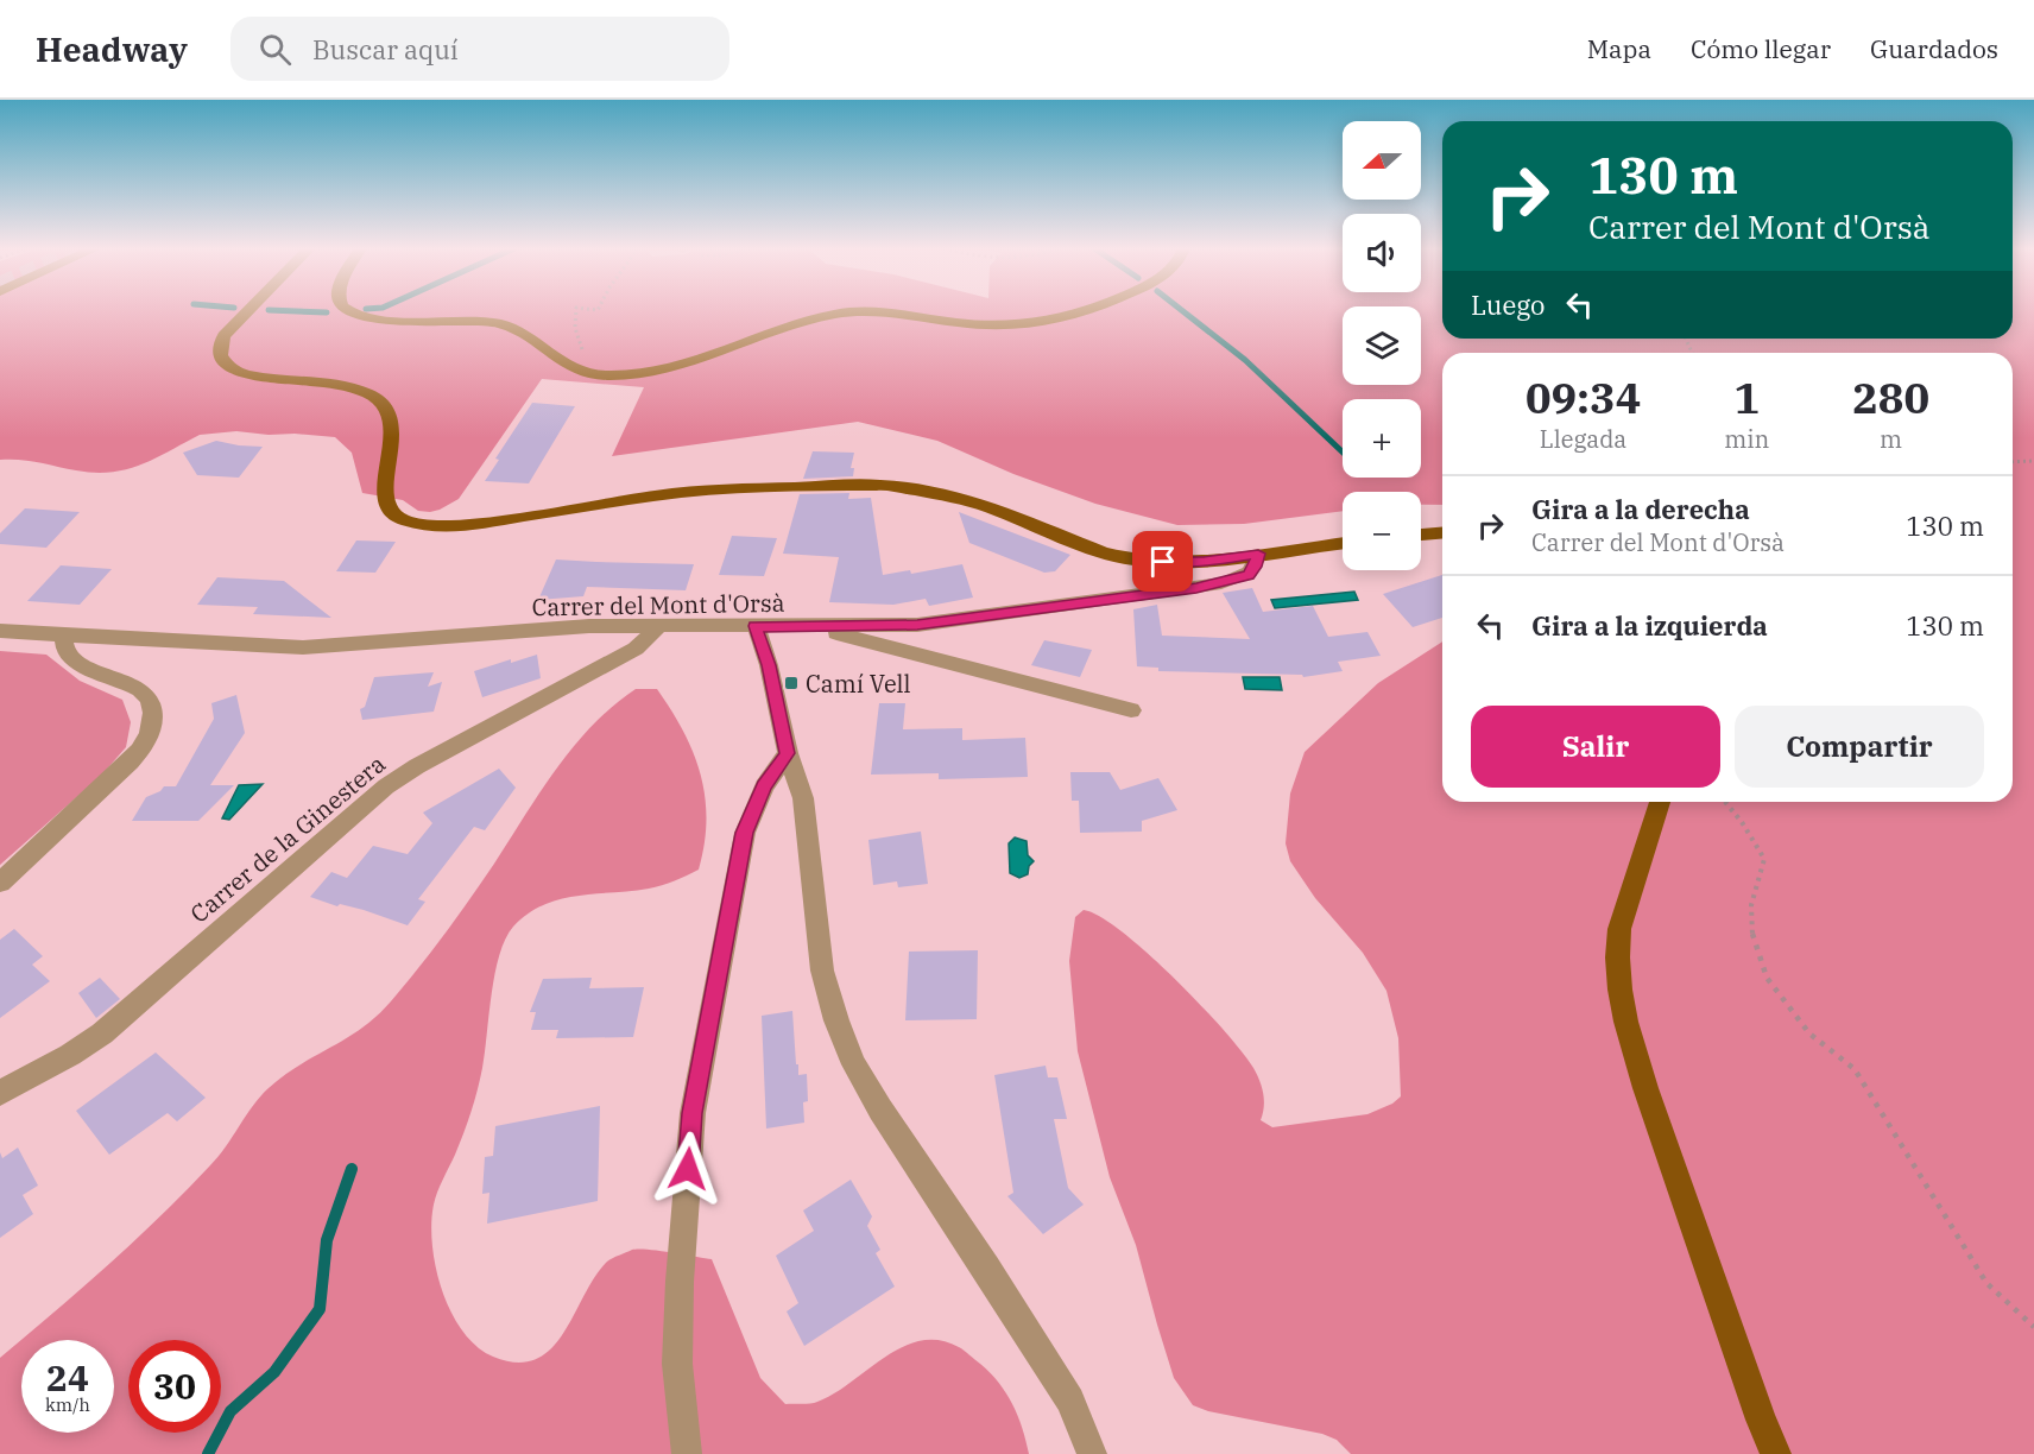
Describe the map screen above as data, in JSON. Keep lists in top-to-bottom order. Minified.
{"streets":{"street":["Carrer del Mont d'Orsà","Carrer de la Ginestera"]},"crossings":[["Carrer del Mont d'Orsà","Carrer de la Ginestera"]],"places":{"transit":["Camí Vell"]},"north":"left","page":{"header":"Headway","search":"Buscar aquí","nav":["Mapa","Cómo llegar","Guardados"],"map_buttons":["+","−"],"turn":["130 m","Carrer del Mont d'Orsà"],"then":"Luego","eta":["09:34","Llegada","1","min","280","m"],"list":[{"name":"Gira a la derecha","note":"Carrer del Mont d'Orsà","value":"130 m"},{"name":"Gira a la izquierda","value":"130 m"}],"buttons":["Salir","Compartir"],"speed":"24 km/h","limit":"30"}}
